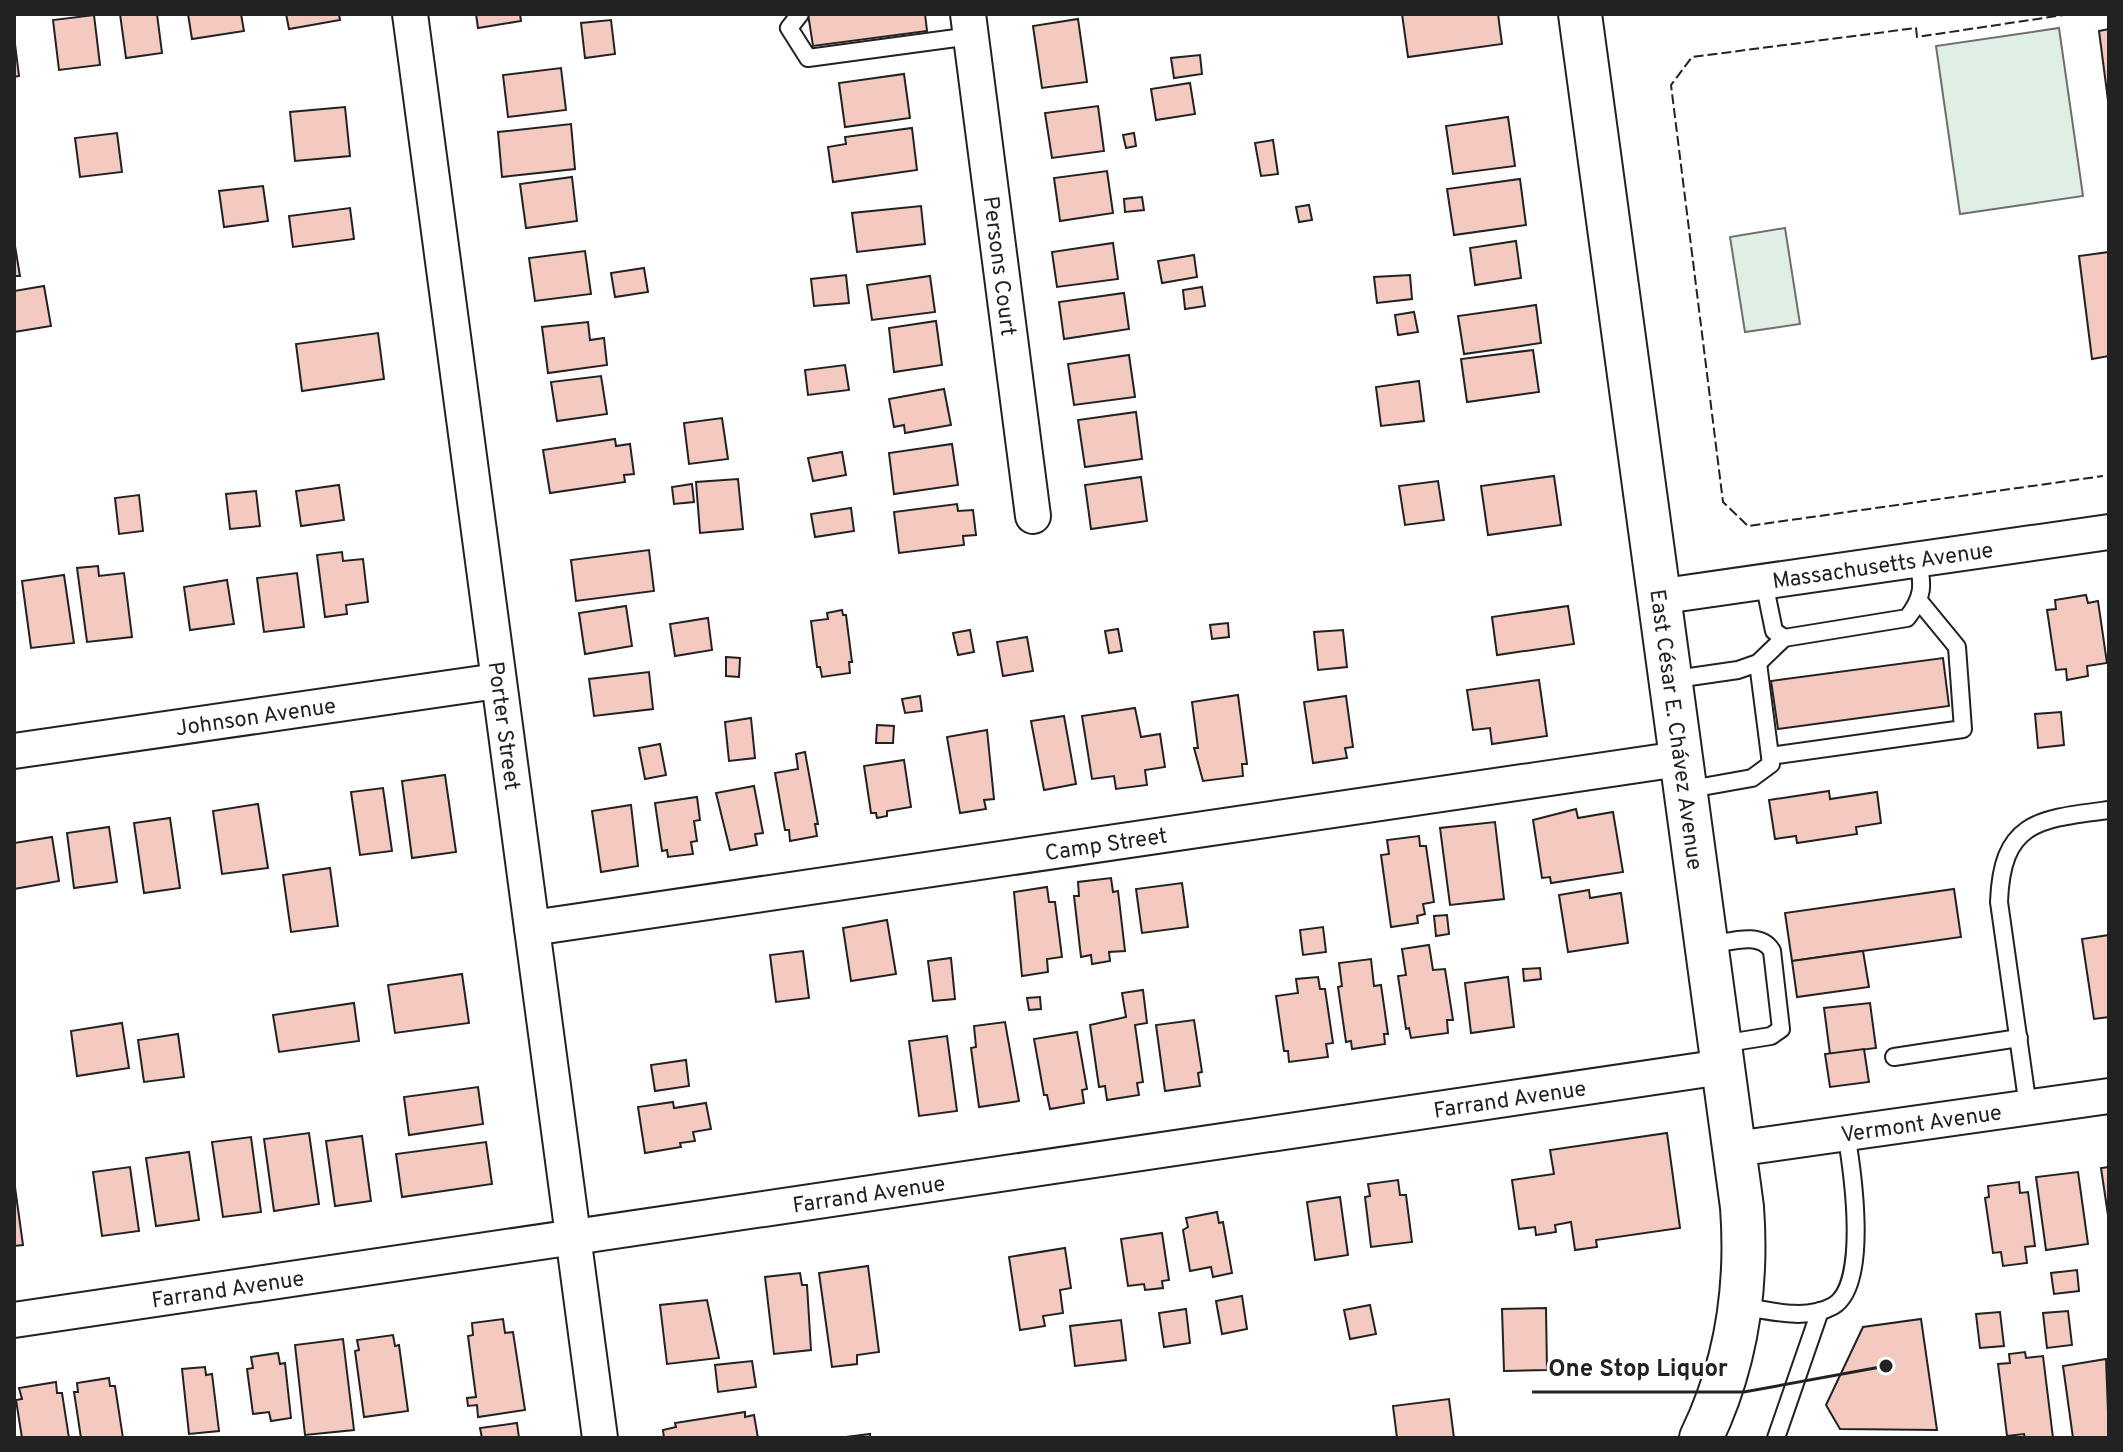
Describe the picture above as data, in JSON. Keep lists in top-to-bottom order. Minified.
{"streets":{"street":["Persons Court","Massachusetts Avenue","Johnson Avenue","Porter Street","East César E. Chávez Avenue","Camp Street","Farrand Avenue","Vermont Avenue"]},"crossings":[["Massachusetts Avenue","East César E. Chávez Avenue"],["Johnson Avenue","Porter Street"],["Porter Street","Camp Street"],["Porter Street","Farrand Avenue"],["East César E. Chávez Avenue","Camp Street"],["East César E. Chávez Avenue","Farrand Avenue"],["East César E. Chávez Avenue","Vermont Avenue"]],"places":["One Stop Liquor"]}
